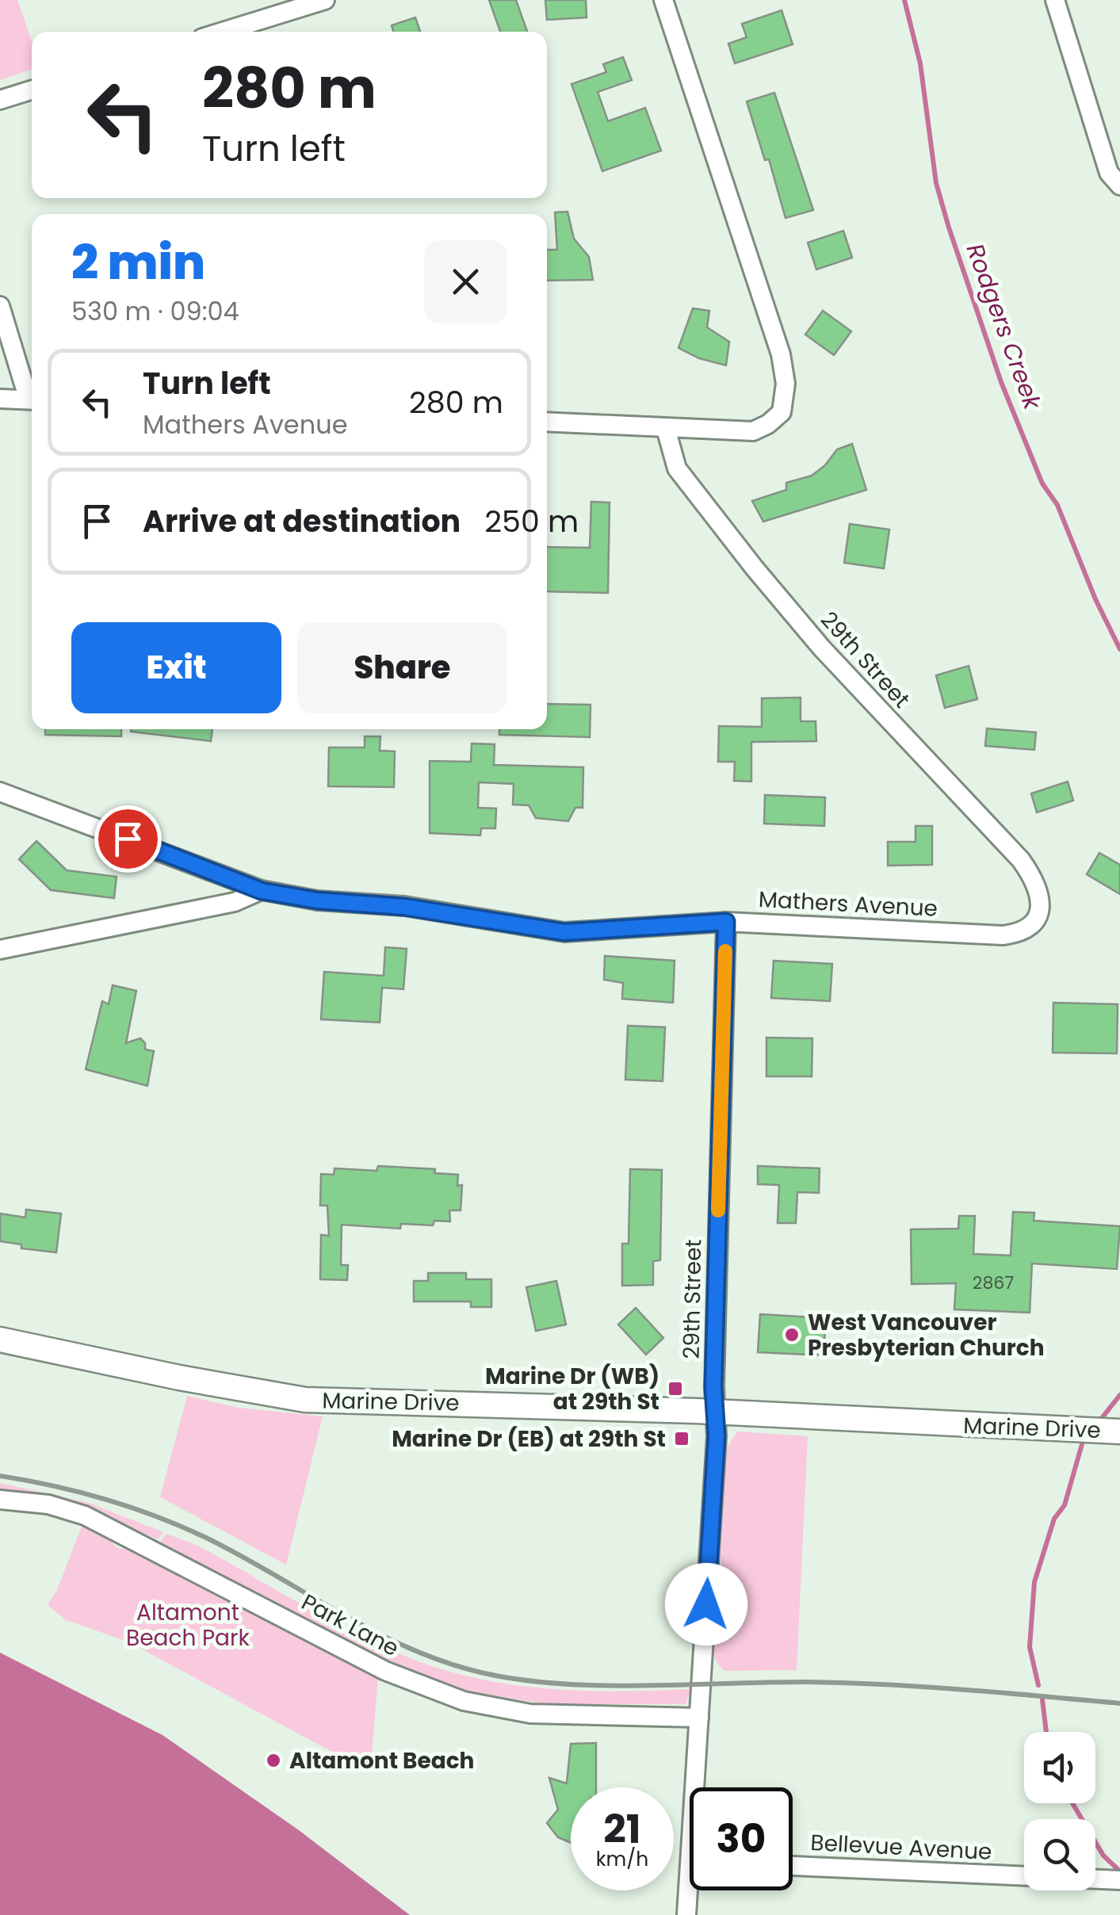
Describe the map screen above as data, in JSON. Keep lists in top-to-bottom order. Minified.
{"streets":{"main road":["Marine Drive"],"street":["29th Street","Mathers Avenue","Park Lane","Bellevue Avenue"]},"crossings":[["29th Street","Mathers Avenue"],["29th Street","Marine Drive"],["29th Street","Park Lane"]],"water":["Rodgers Creek"],"parks":["Altamont Beach Park"],"places":{"other":["West Vancouver Presbyterian Church","Altamont Beach"],"transit":["Marine Dr (WB) at 29th St","Marine Dr (EB) at 29th St"]},"house_numbers":["2867"],"page":{"turn":["280 m","Turn left"],"heading":["2 min","530 m · 09:04"],"list":[{"name":"Turn left","note":"Mathers Avenue","value":"280 m"},{"name":"Arrive at destination","value":"250 m"}],"buttons":["Exit","Share"],"speed":"21 km/h","limit":"30"}}
